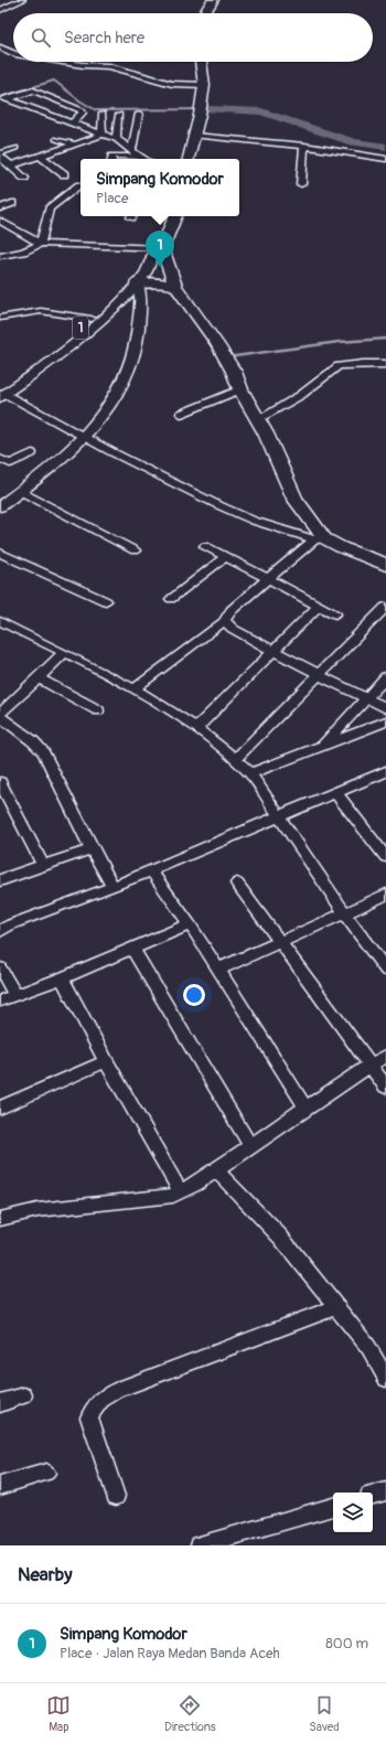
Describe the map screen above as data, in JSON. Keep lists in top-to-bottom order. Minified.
{"streets":{"highway":["1"]},"page":{"search":"Search here","popup":["Simpang Komodor","Place"],"pins":"1","heading":"Nearby","list":[{"mark":"1","name":"Simpang Komodor","note":"Place · Jalan Raya Medan Banda Aceh","value":"800 m"}],"nav":["Map","Directions","Saved"]}}
